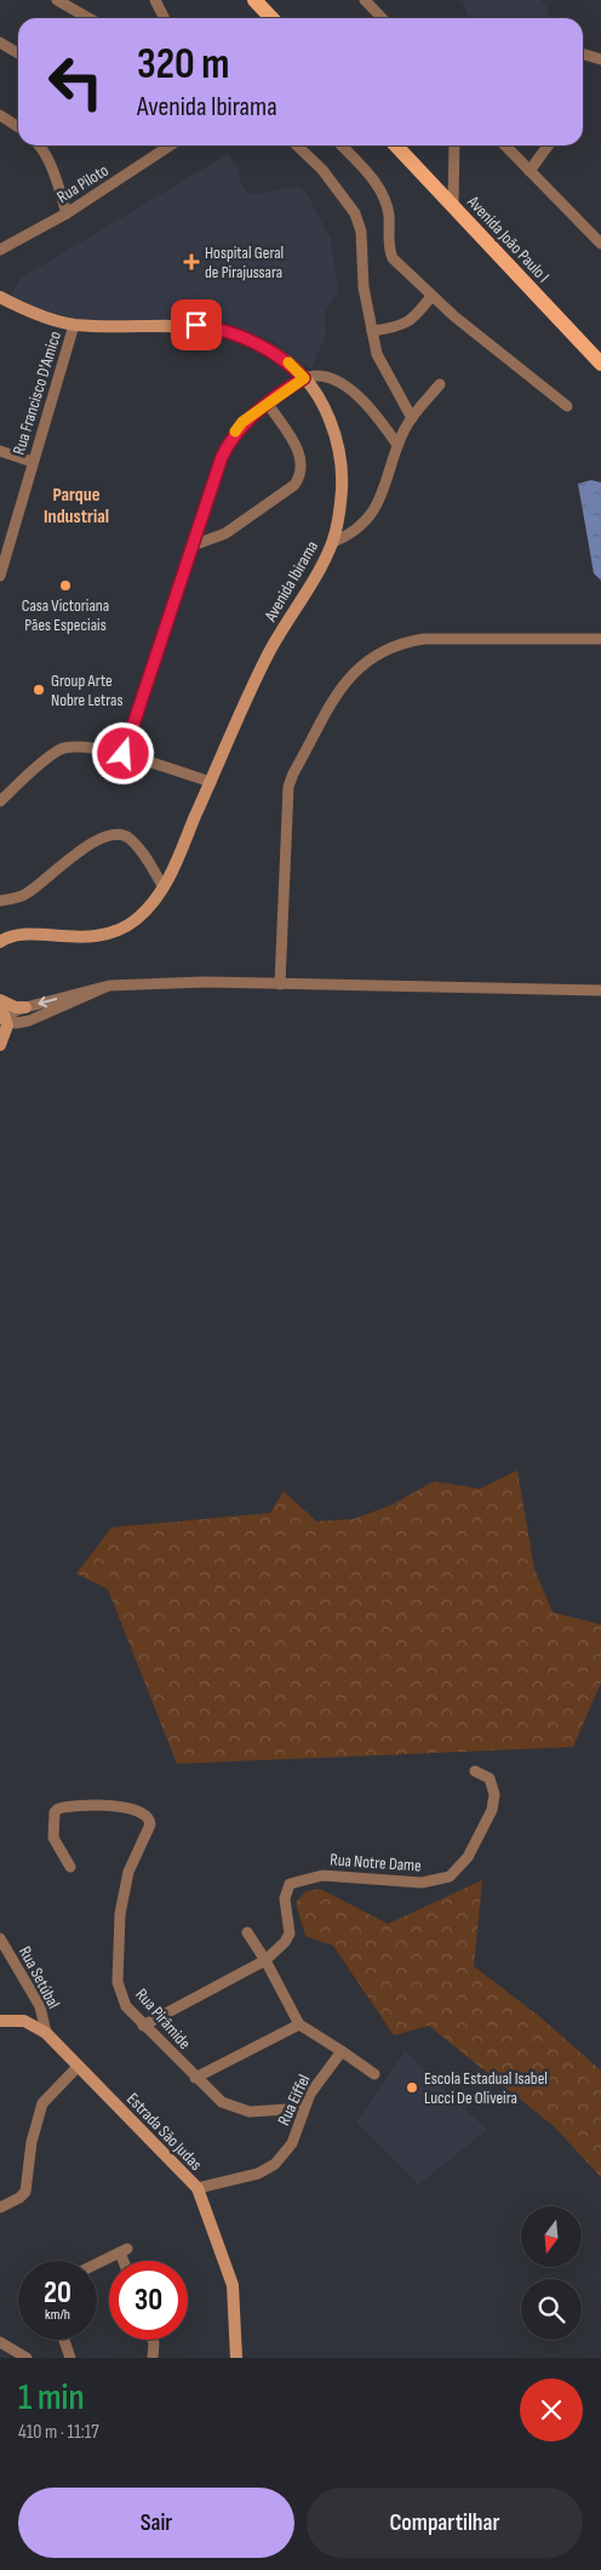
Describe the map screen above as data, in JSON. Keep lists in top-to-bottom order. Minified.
{"streets":{"main road":["Avenida João Paulo I","Avenida Ibirama","Estrada São Judas"],"street":["Rua Piloto","Rua Francisco D'Amico","Rua Notre Dame","Rua Setúbal","Rua Pirâmide","Rua Eiffel"]},"crossings":[["Rua Francisco D'Amico","Avenida Ibirama"],["Rua Notre Dame","Rua Pirâmide"],["Rua Setúbal","Estrada São Judas"],["Rua Pirâmide","Rua Eiffel"],["Rua Eiffel","Estrada São Judas"]],"districts":["Parque Industrial"],"places":{"health":["Hospital Geral de Pirajussara"],"other":["Casa Victoriana Pães Especiais","Group Arte Nobre Letras","Escola Estadual Isabel Lucci De Oliveira"]},"north":"bottom","page":{"turn":["320 m","Avenida Ibirama"],"speed":"20 km/h","limit":"30","heading":["1 min","410 m · 11:17"],"buttons":["Sair","Compartilhar"]}}
